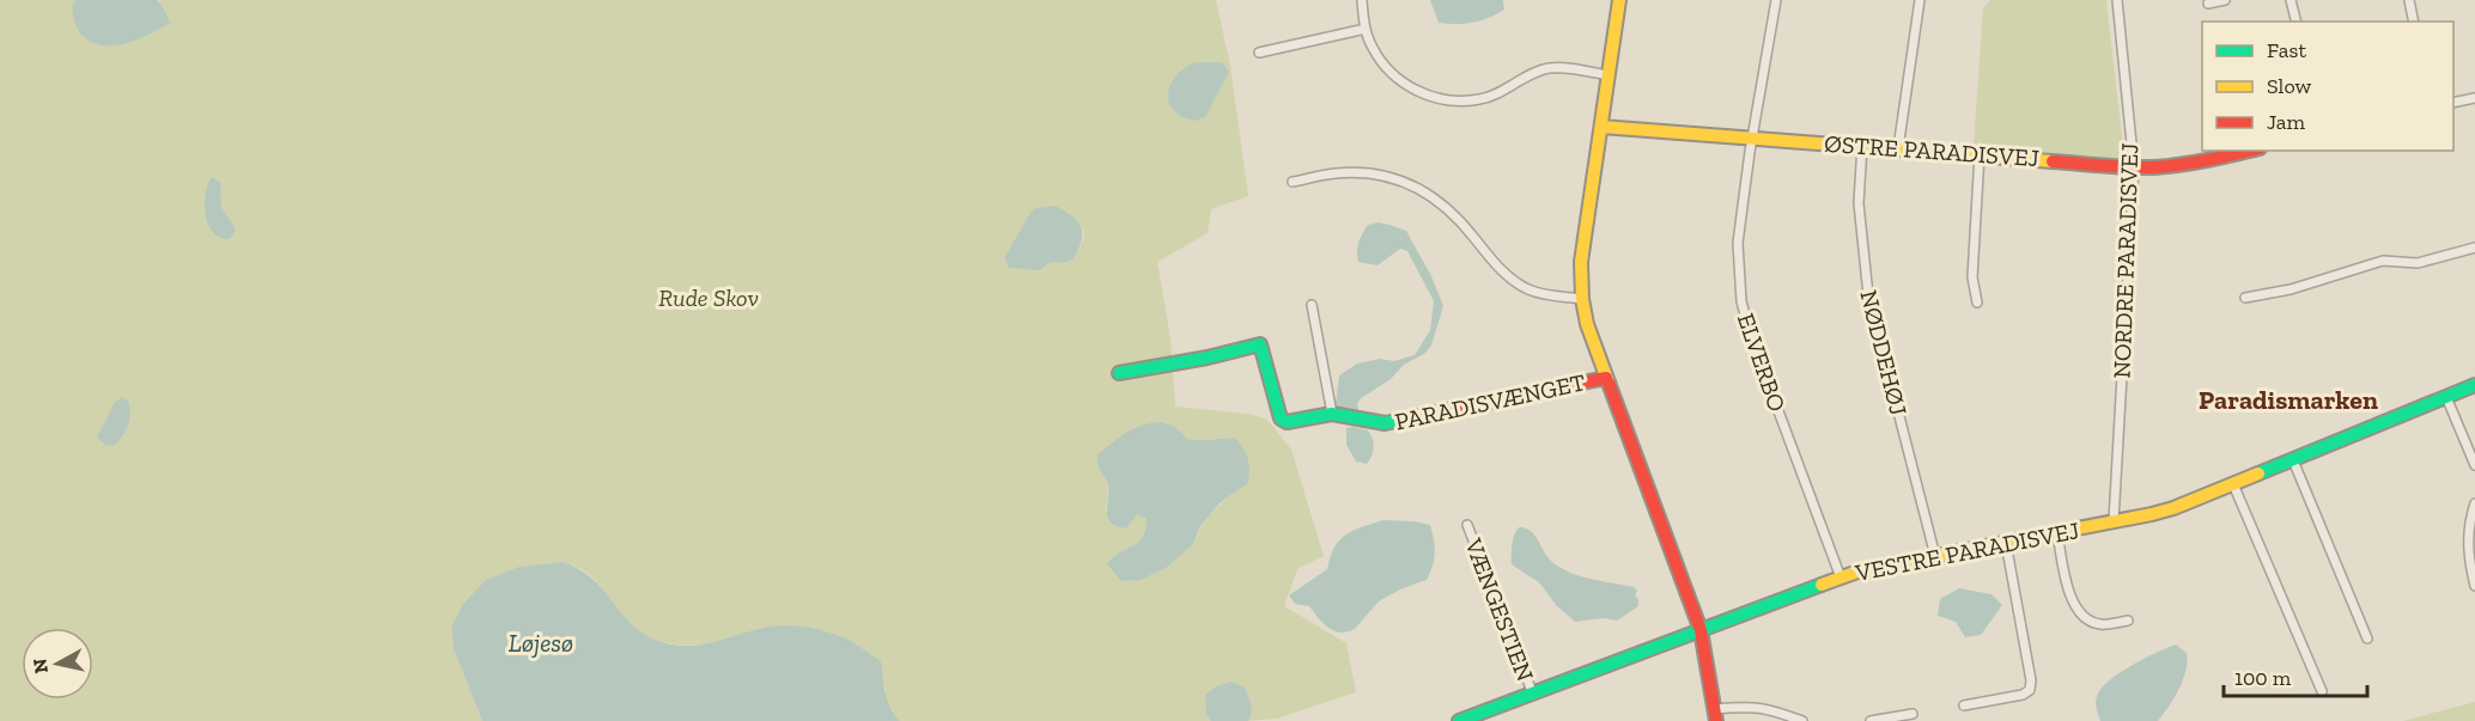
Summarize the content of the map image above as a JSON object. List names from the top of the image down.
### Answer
{
  "streets": {
    "street": [
      "ØSTRE PARADISVEJ",
      "NORDRE PARADISVEJ",
      "NØDDEHØJ",
      "ELVERBO",
      "PARADISVÆNGET",
      "VESTRE PARADISVEJ",
      "VÆNGESTIEN"
    ]
  },
  "crossings": [
    ["ØSTRE PARADISVEJ", "NORDRE PARADISVEJ"],
    ["ØSTRE PARADISVEJ", "NØDDEHØJ"],
    ["ØSTRE PARADISVEJ", "ELVERBO"],
    ["NORDRE PARADISVEJ", "VESTRE PARADISVEJ"],
    ["NØDDEHØJ", "VESTRE PARADISVEJ"],
    ["ELVERBO", "VESTRE PARADISVEJ"],
    ["VESTRE PARADISVEJ", "VÆNGESTIEN"]
  ],
  "districts": ["Paradismarken"],
  "water": ["Løjesø"],
  "parks": ["Rude Skov"],
  "legend": ["Fast", "Slow", "Jam"],
  "scale_bar": "100 m",
  "north": "left"
}
